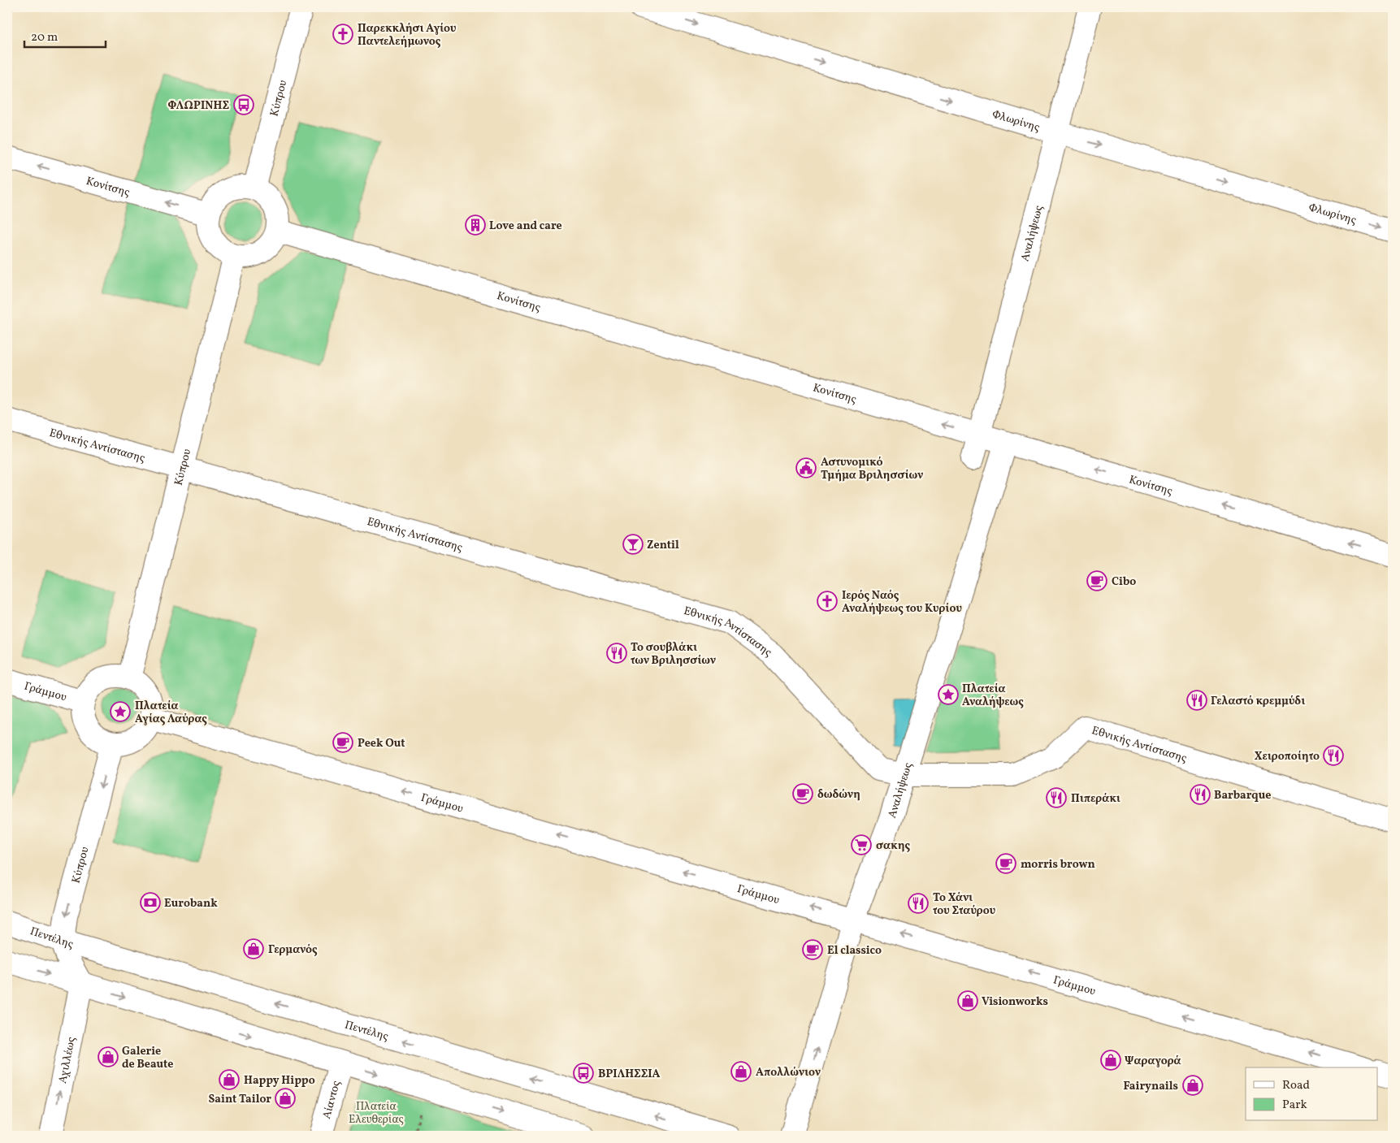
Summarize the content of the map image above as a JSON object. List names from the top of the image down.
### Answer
{
  "streets": {
    "street": [
      "Κύπρου",
      "Φλωρίνης",
      "Κονίτσης",
      "Αναλήψεως",
      "Εθνικής Αντίστασης",
      "Γράμμου",
      "Πεντέλης",
      "Αχιλλέως",
      "Αίαντος"
    ]
  },
  "crossings": [
    ["Κύπρου", "Κονίτσης"],
    ["Κύπρου", "Εθνικής Αντίστασης"],
    ["Κύπρου", "Γράμμου"],
    ["Κύπρου", "Πεντέλης"],
    ["Κύπρου", "Αχιλλέως"],
    ["Φλωρίνης", "Αναλήψεως"],
    ["Κονίτσης", "Αναλήψεως"],
    ["Αναλήψεως", "Εθνικής Αντίστασης"],
    ["Αναλήψεως", "Γράμμου"]
  ],
  "one_way": [
    "Φλωρίνης",
    "Κονίτσης",
    "Γράμμου",
    "Αχιλλέως"
  ],
  "parks": ["Πλατεία Ελευθερίας"],
  "places": {
    "church": ["Παρεκκλήσι Αγίου Παντελεήμωνος", "Ιερός Ναός Αναλήψεως του Κυρίου"],
    "bus stop": ["ΦΛΩΡΙΝΗΣ", "ΒΡΙΛΗΣΣΙΑ"],
    "building": ["Love and care"],
    "public building": ["Αστυνομικό Τμήμα Βριλησσίων"],
    "bar": ["Zentil"],
    "cafe": [
      "Cibo",
      "Peek Out",
      "δωδώνη",
      "morris brown",
      "El classico"
    ],
    "restaurant": [
      "Το σουβλάκι των Βριλησσίων",
      "Γελαστό κρεμμύδι",
      "Χειροποίητο",
      "Barbarque",
      "Πιπεράκι",
      "Το Χάνι του Σταύρου"
    ],
    "place": ["Πλατεία Αναλήψεως", "Πλατεία Αγίας Λαύρας"],
    "supermarket": ["σακης"],
    "bank": ["Eurobank"],
    "shop": [
      "Γερμανός",
      "Visionworks",
      "Galerie de Beaute",
      "Ψαραγορά",
      "Απολλώνιον",
      "Happy Hippo",
      "Fairynails",
      "Saint Tailor"
    ]
  },
  "legend": ["Road", "Park"],
  "scale_bar": "20 m"
}
